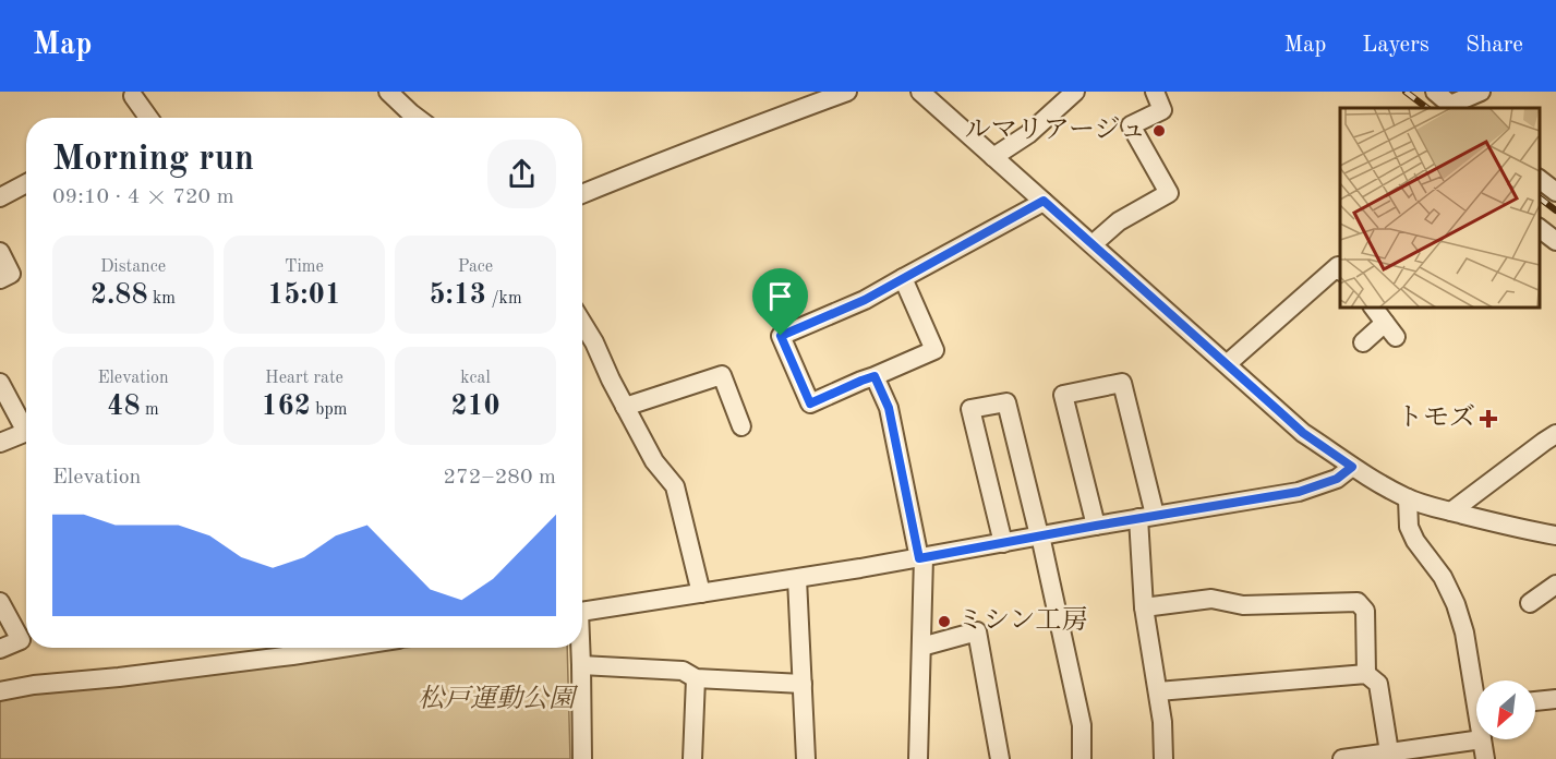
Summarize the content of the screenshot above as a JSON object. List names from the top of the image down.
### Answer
{
  "parks": ["松戸運動公園"],
  "places": {
    "other": ["ルマリアージュ", "ミシン工房"],
    "health": ["トモズ"]
  },
  "north": "bottom left",
  "page": {
    "header": "Map",
    "nav": ["Map", "Layers", "Share"],
    "heading": ["Morning run", "09:10 · 4 × 720 m"],
    "stats": [
      ["Distance", "2.88 km"],
      ["Time", "15:01"],
      ["Pace", "5:13 /km"],
      ["Elevation", "48 m"],
      ["Heart rate", "162 bpm"],
      ["kcal", "210"]
    ],
    "chart": ["Elevation", "272–280 m"]
  }
}
